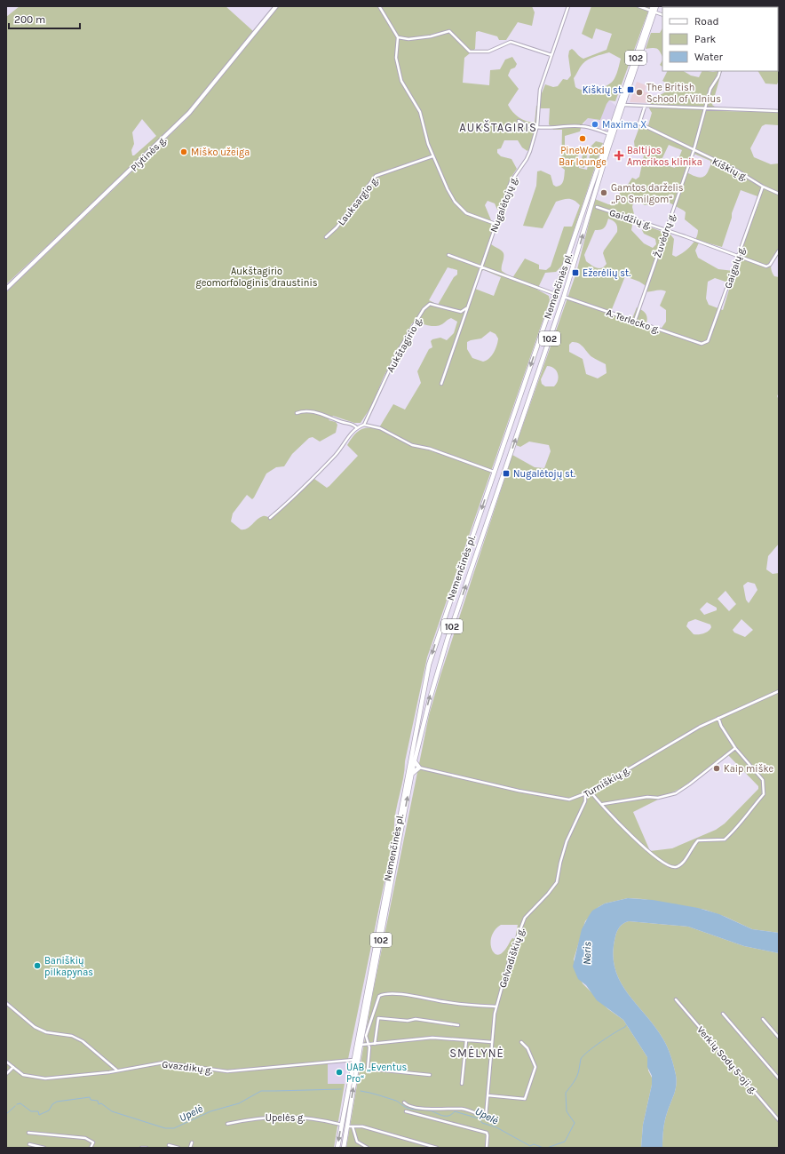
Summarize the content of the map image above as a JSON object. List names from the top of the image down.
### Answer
{
  "streets": {
    "main road": ["102", "Plytinės g.", "Nemenčinės pl."],
    "street": [
      "Kiškių g.",
      "Lauksargio g.",
      "Nugalėtojų g.",
      "Gaidžių g.",
      "Žuvėdrų g.",
      "Gaigalų g.",
      "A. Terlecko g.",
      "Aukštagirio g.",
      "Turniškių g.",
      "Gelvadiškių g.",
      "Verkių Sodų 5-oji g.",
      "Gvazdikų g.",
      "Upelės g."
    ]
  },
  "crossings": [
    ["Kiškių g.", "Žuvėdrų g."],
    ["Kiškių g.", "Gaigalų g."],
    ["Nugalėtojų g.", "Aukštagirio g."],
    ["Gaidžių g.", "Žuvėdrų g."],
    ["Gaidžių g.", "Gaigalų g."],
    ["Žuvėdrų g.", "A. Terlecko g."],
    ["Gaigalų g.", "A. Terlecko g."],
    ["Nemenčinės pl.", "A. Terlecko g."],
    ["Nemenčinės pl.", "Gvazdikų g."],
    ["Nemenčinės pl.", "Upelės g."],
    ["Turniškių g.", "Gelvadiškių g."]
  ],
  "districts": ["AUKŠTAGIRIS", "SMĖLYNĖ"],
  "water": ["Neris", "Upelė"],
  "parks": ["Aukštagirio geomorfologinis draustinis"],
  "places": {
    "transit": ["Kiškių st.", "Ežerėlių st.", "Nugalėtojų st."],
    "other": [
      "The British School of Vilnius",
      "Maxima X",
      "PineWood Bar lounge",
      "Miško užeiga",
      "Gamtos darželis „Po Smilgom“",
      "Kaip miške",
      "Baniškių pilkapynas",
      "UAB „Eventus Pro“"
    ],
    "health": ["Baltijos Amerikos klinika"]
  },
  "legend": ["Road", "Park", "Water"],
  "scale_bar": "200 m"
}
